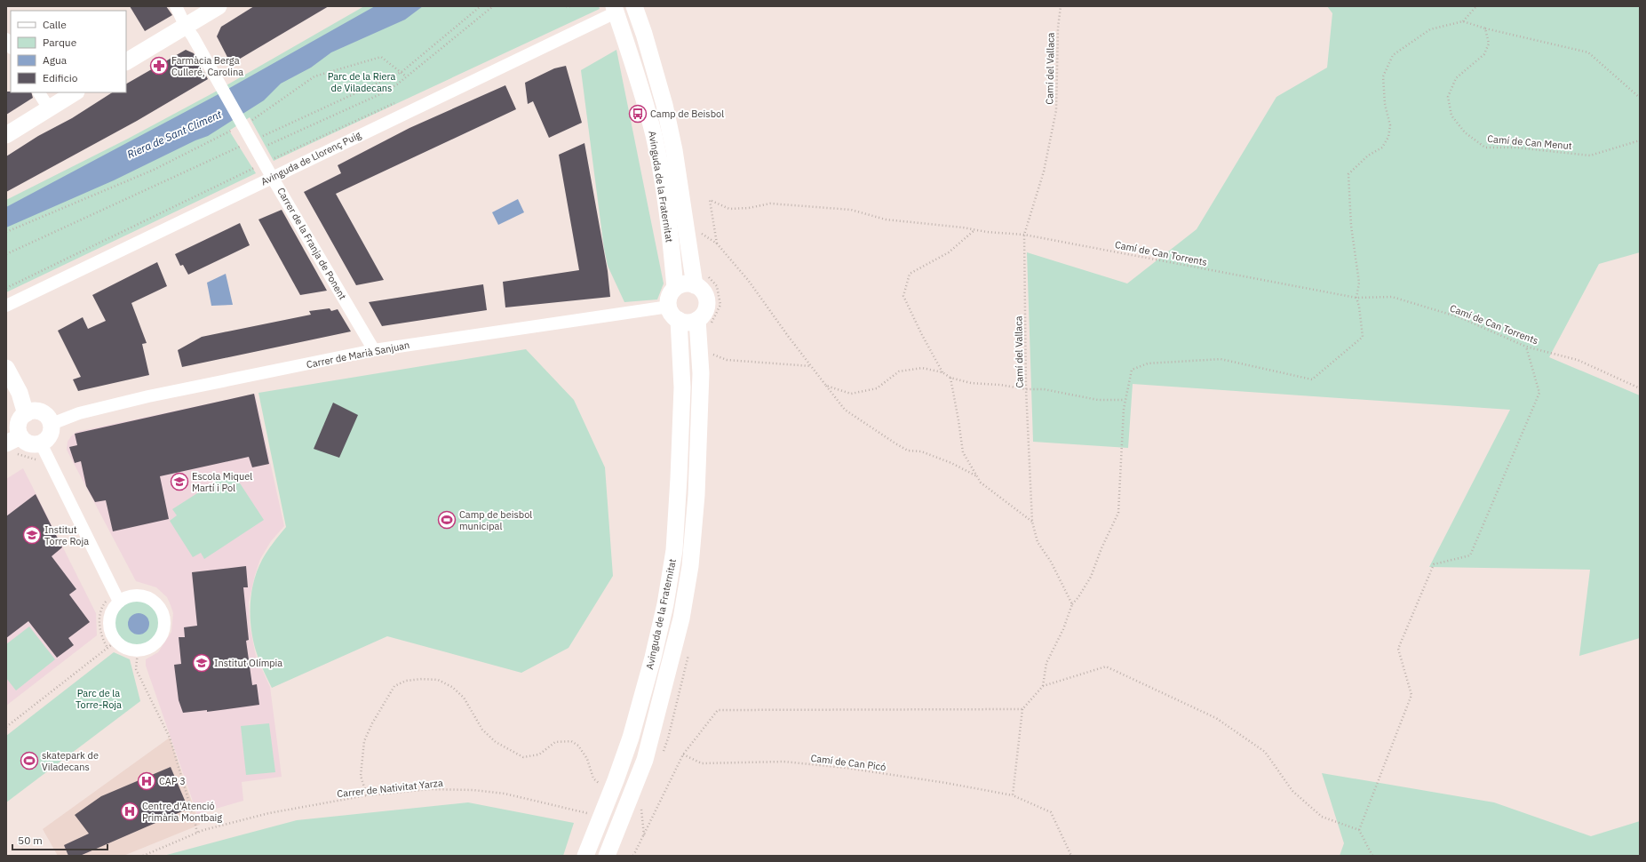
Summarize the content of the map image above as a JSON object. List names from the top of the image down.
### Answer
{
  "streets": {
    "street": [
      "Avinguda de Llorenç Puig",
      "Avinguda de la Fraternitat",
      "Carrer de la Franja de Ponent",
      "Carrer de Marià Sanjuan"
    ],
    "path": [
      "Camí del Vallaca",
      "Camí de Can Menut",
      "Camí de Can Torrents",
      "Camí de Can Picó",
      "Carrer de Nativitat Yarza"
    ]
  },
  "crossings": [
    ["Camí del Vallaca", "Camí de Can Torrents"],
    ["Avinguda de Llorenç Puig", "Avinguda de la Fraternitat"],
    ["Avinguda de Llorenç Puig", "Carrer de la Franja de Ponent"],
    ["Avinguda de la Fraternitat", "Carrer de Marià Sanjuan"],
    ["Avinguda de la Fraternitat", "Carrer de Nativitat Yarza"],
    ["Carrer de la Franja de Ponent", "Carrer de Marià Sanjuan"]
  ],
  "water": ["Riera de Sant Climent"],
  "parks": ["Parc de la Riera de Viladecans", "Parc de la Torre-Roja"],
  "places": {
    "pharmacy": ["Farmàcia Berga Culleré, Carolina"],
    "bus stop": ["Camp de Beisbol"],
    "school or university": ["Escola Miquel Martí i Pol", "Institut Torre Roja", "Institut Olímpia"],
    "sports": ["Camp de beisbol municipal", "skatepark de Viladecans"],
    "hospital": ["CAP 3", "Centre d'Atenció Primària Montbaig"]
  },
  "legend": [
    "Calle",
    "Parque",
    "Agua",
    "Edificio"
  ],
  "scale_bar": "50 m"
}
